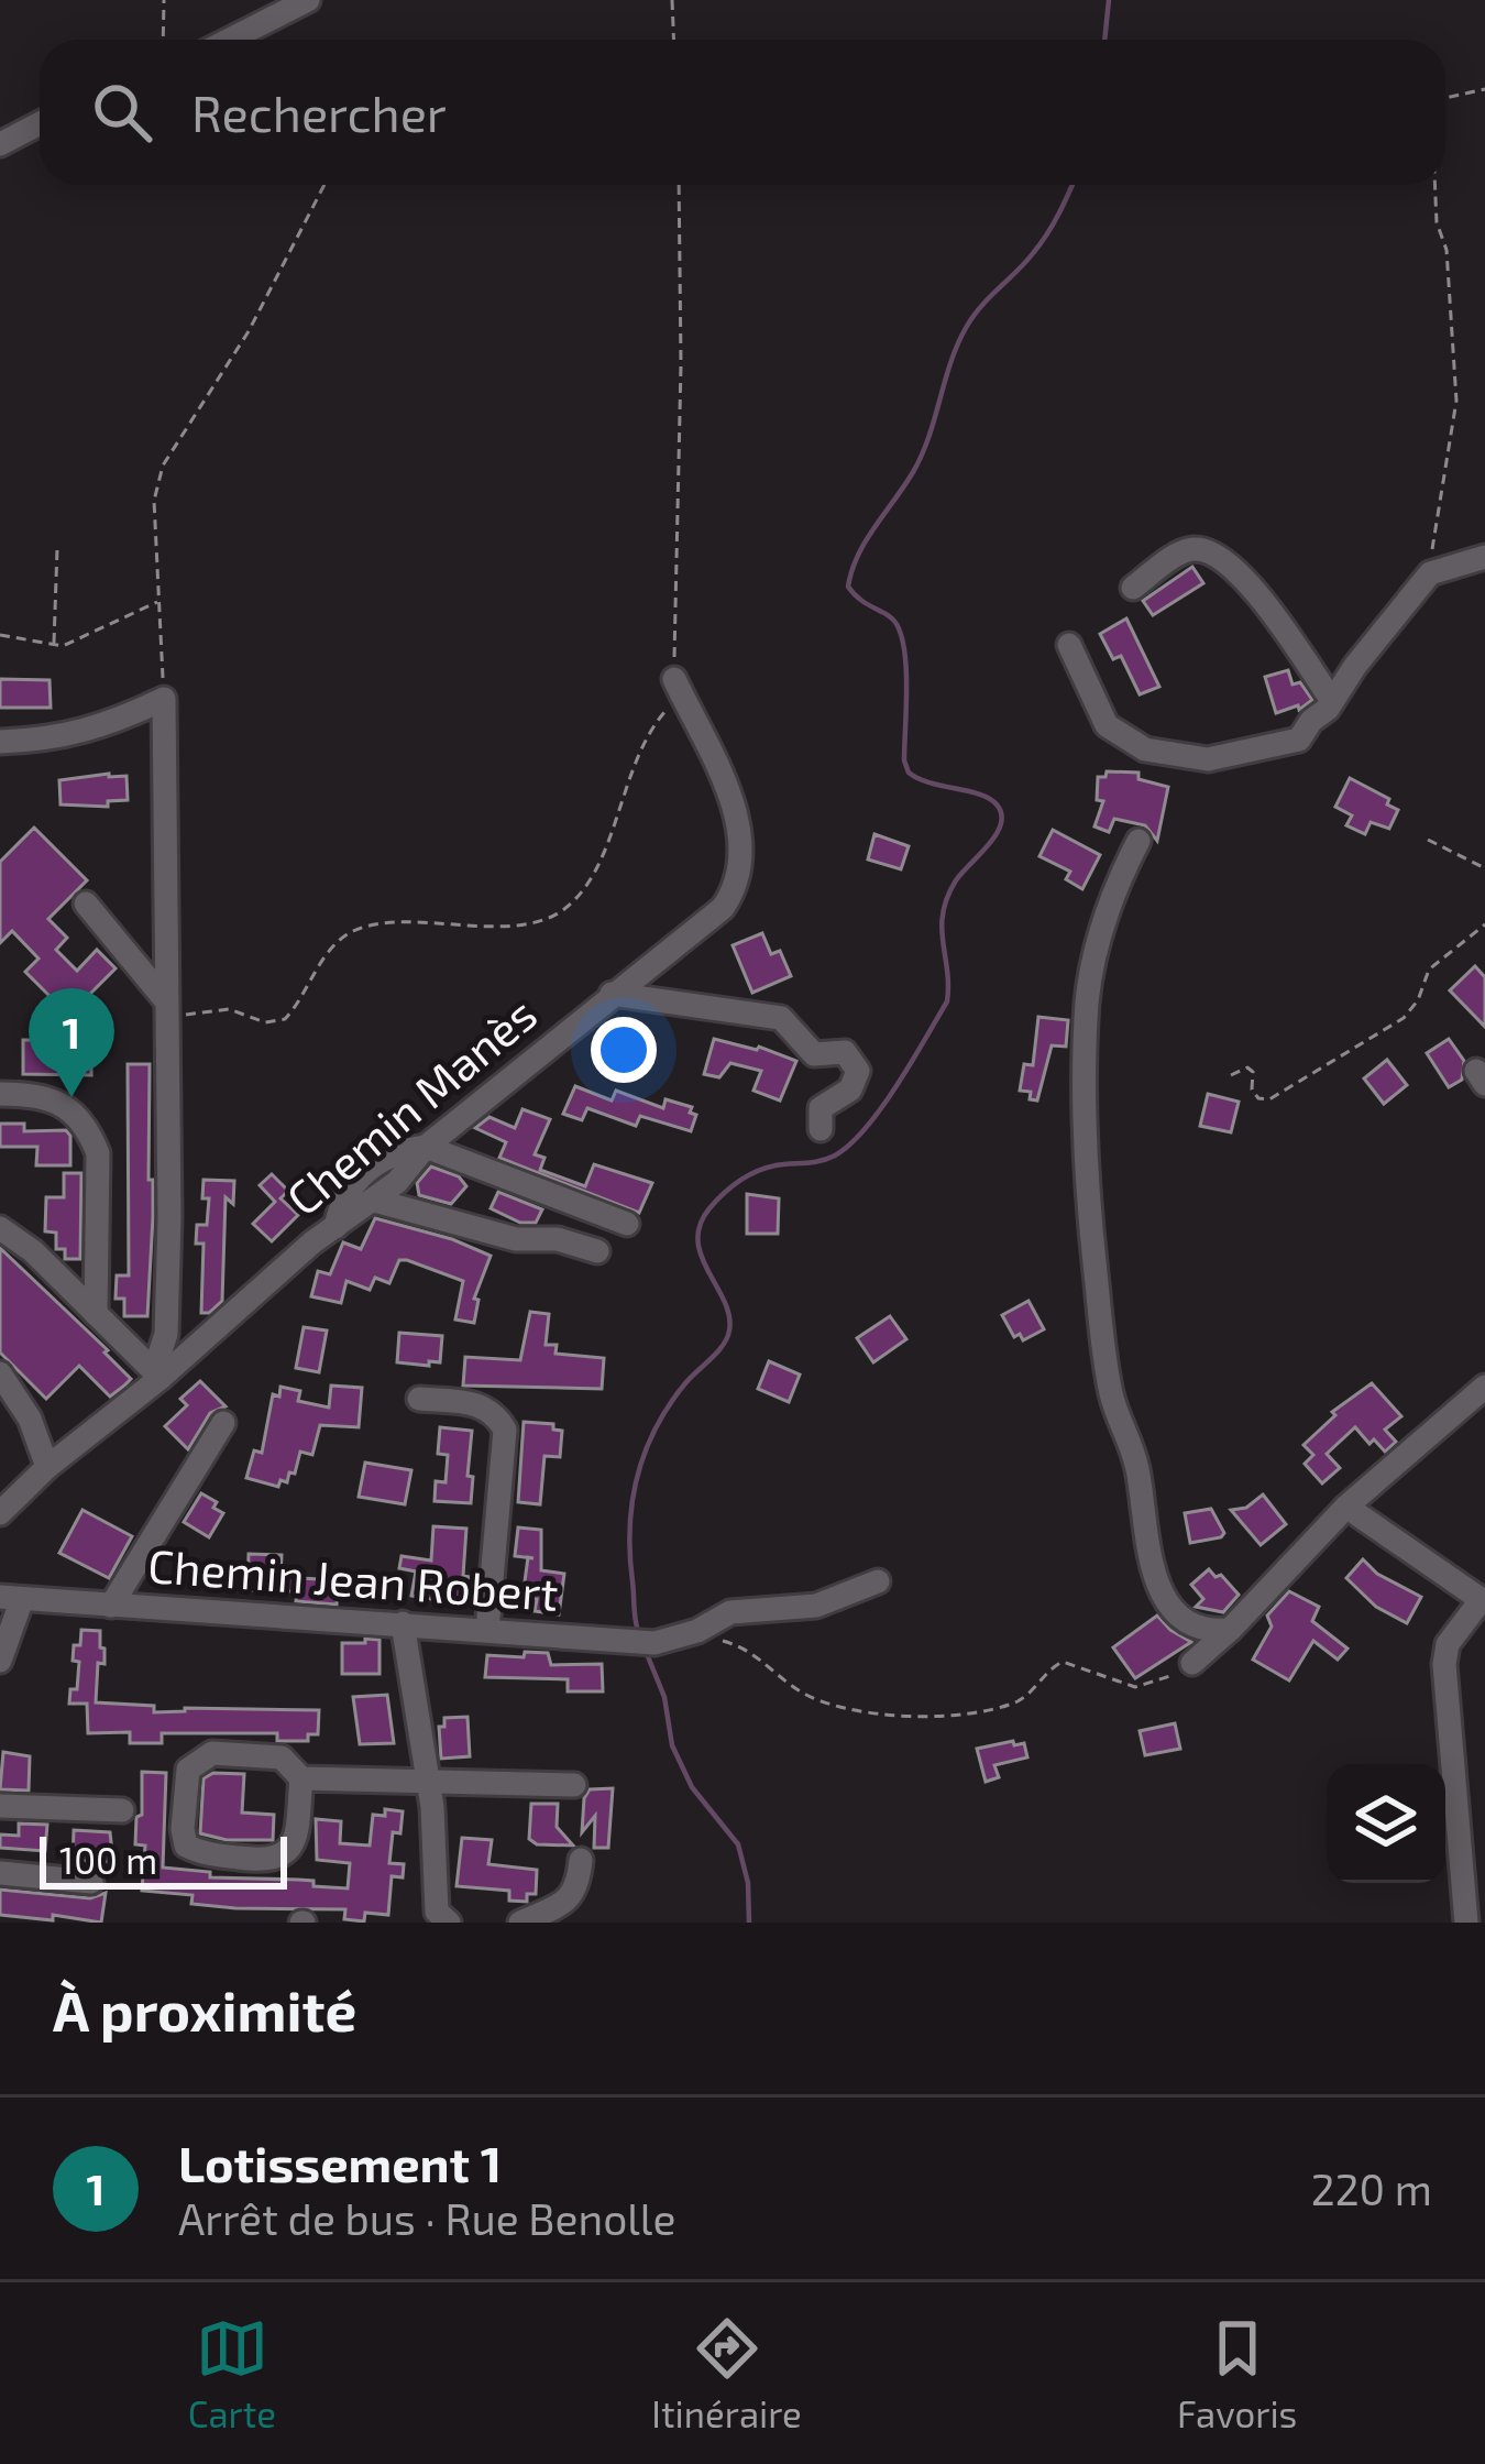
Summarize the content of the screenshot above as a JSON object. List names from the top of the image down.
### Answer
{
  "streets": {
    "street": ["Chemin Manès", "Chemin Jean Robert"]
  },
  "scale_bar": "100 m",
  "page": {
    "search": "Rechercher",
    "pins": "1",
    "scale": "100 m",
    "heading": "À proximité",
    "list": [
      {
        "mark": "1",
        "name": "Lotissement 1",
        "note": "Arrêt de bus · Rue Benolle",
        "value": "220 m"
      }
    ],
    "nav": ["Carte", "Itinéraire", "Favoris"]
  }
}
